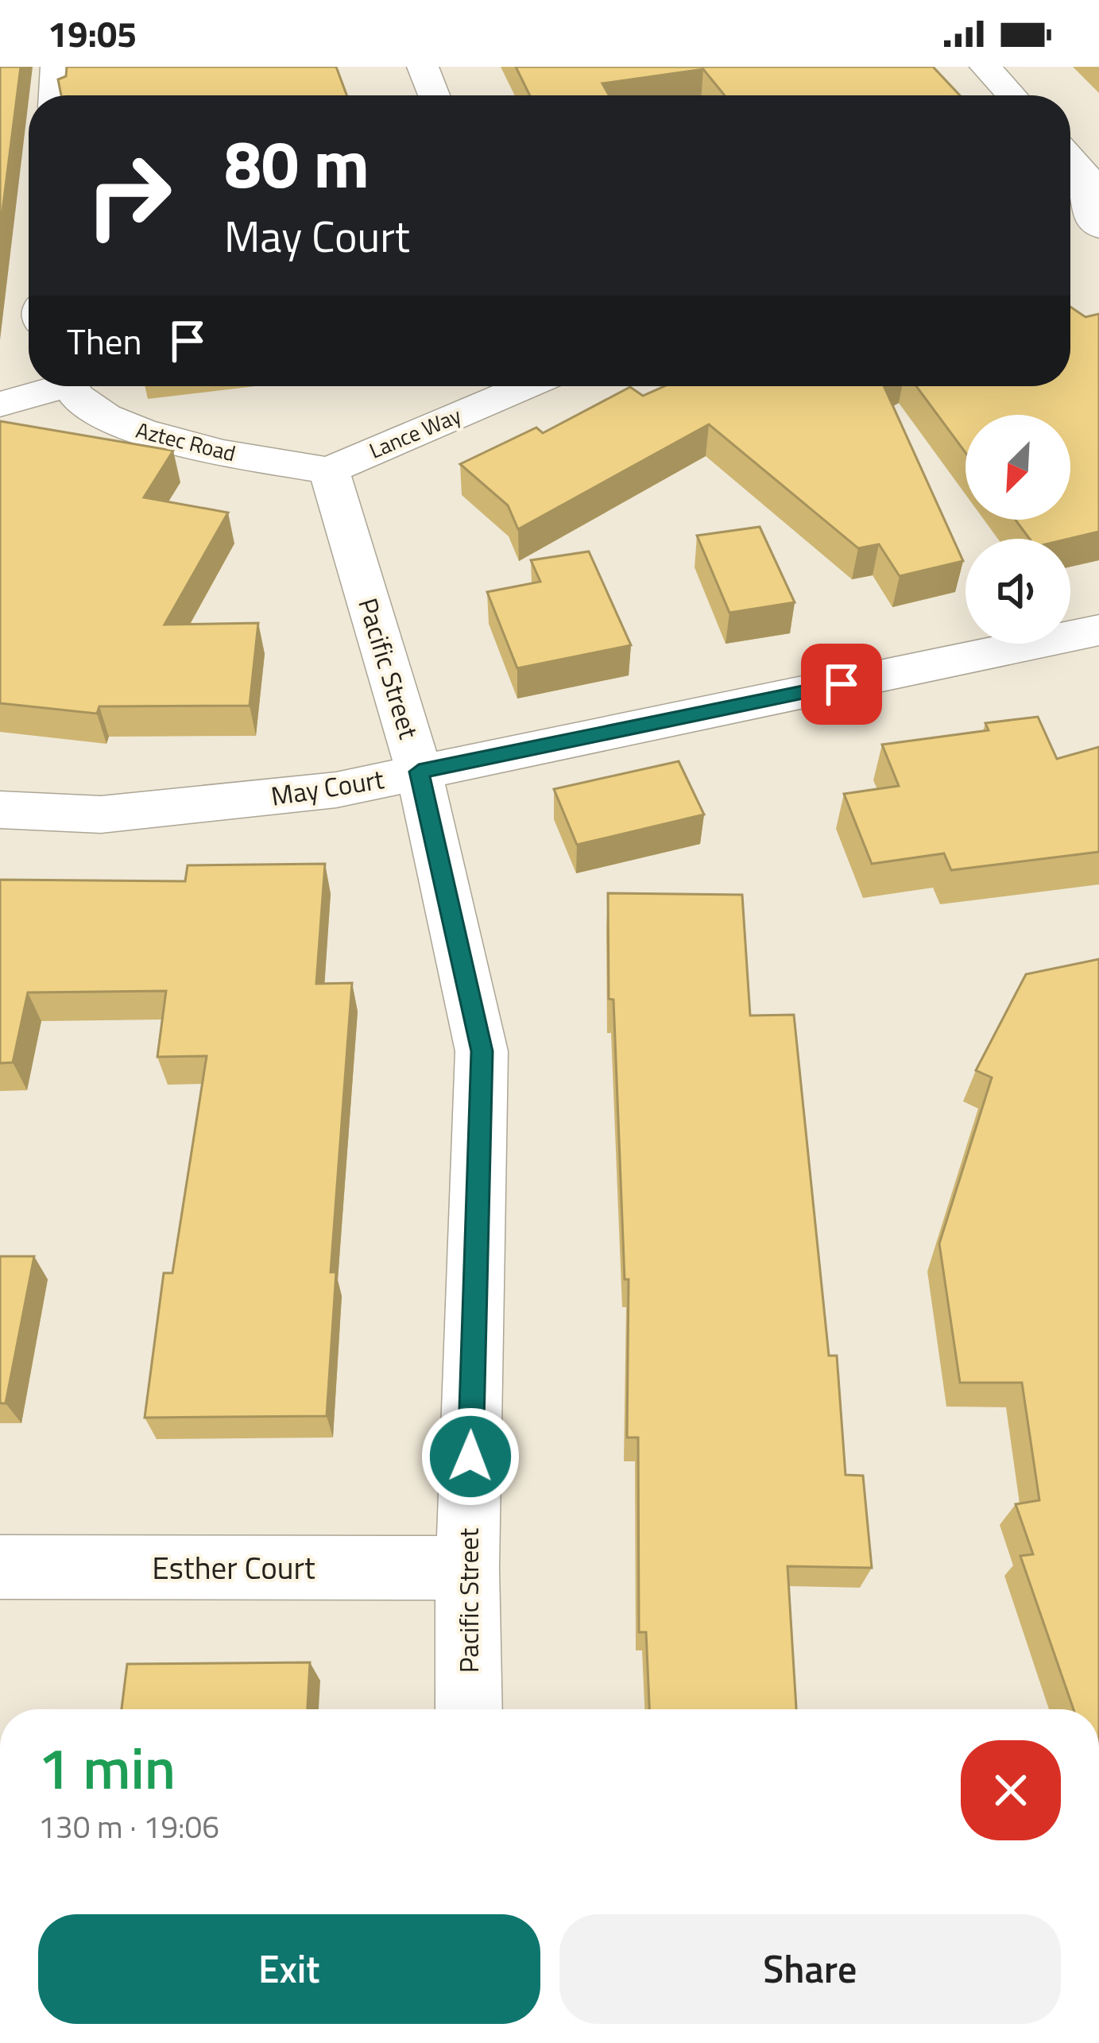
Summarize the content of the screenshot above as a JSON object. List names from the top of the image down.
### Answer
{
  "streets": {
    "street": [
      "Lance Way",
      "Aztec Road",
      "Pacific Street",
      "May Court",
      "Esther Court"
    ]
  },
  "crossings": [
    ["Lance Way", "Aztec Road"],
    ["Lance Way", "Pacific Street"],
    ["Aztec Road", "Pacific Street"],
    ["Pacific Street", "May Court"],
    ["Pacific Street", "Esther Court"]
  ],
  "north": "bottom left",
  "page": {
    "status": "19:05",
    "turn": ["80 m", "May Court"],
    "then": "Then",
    "heading": ["1 min", "130 m · 19:06"],
    "buttons": ["Exit", "Share"]
  }
}
